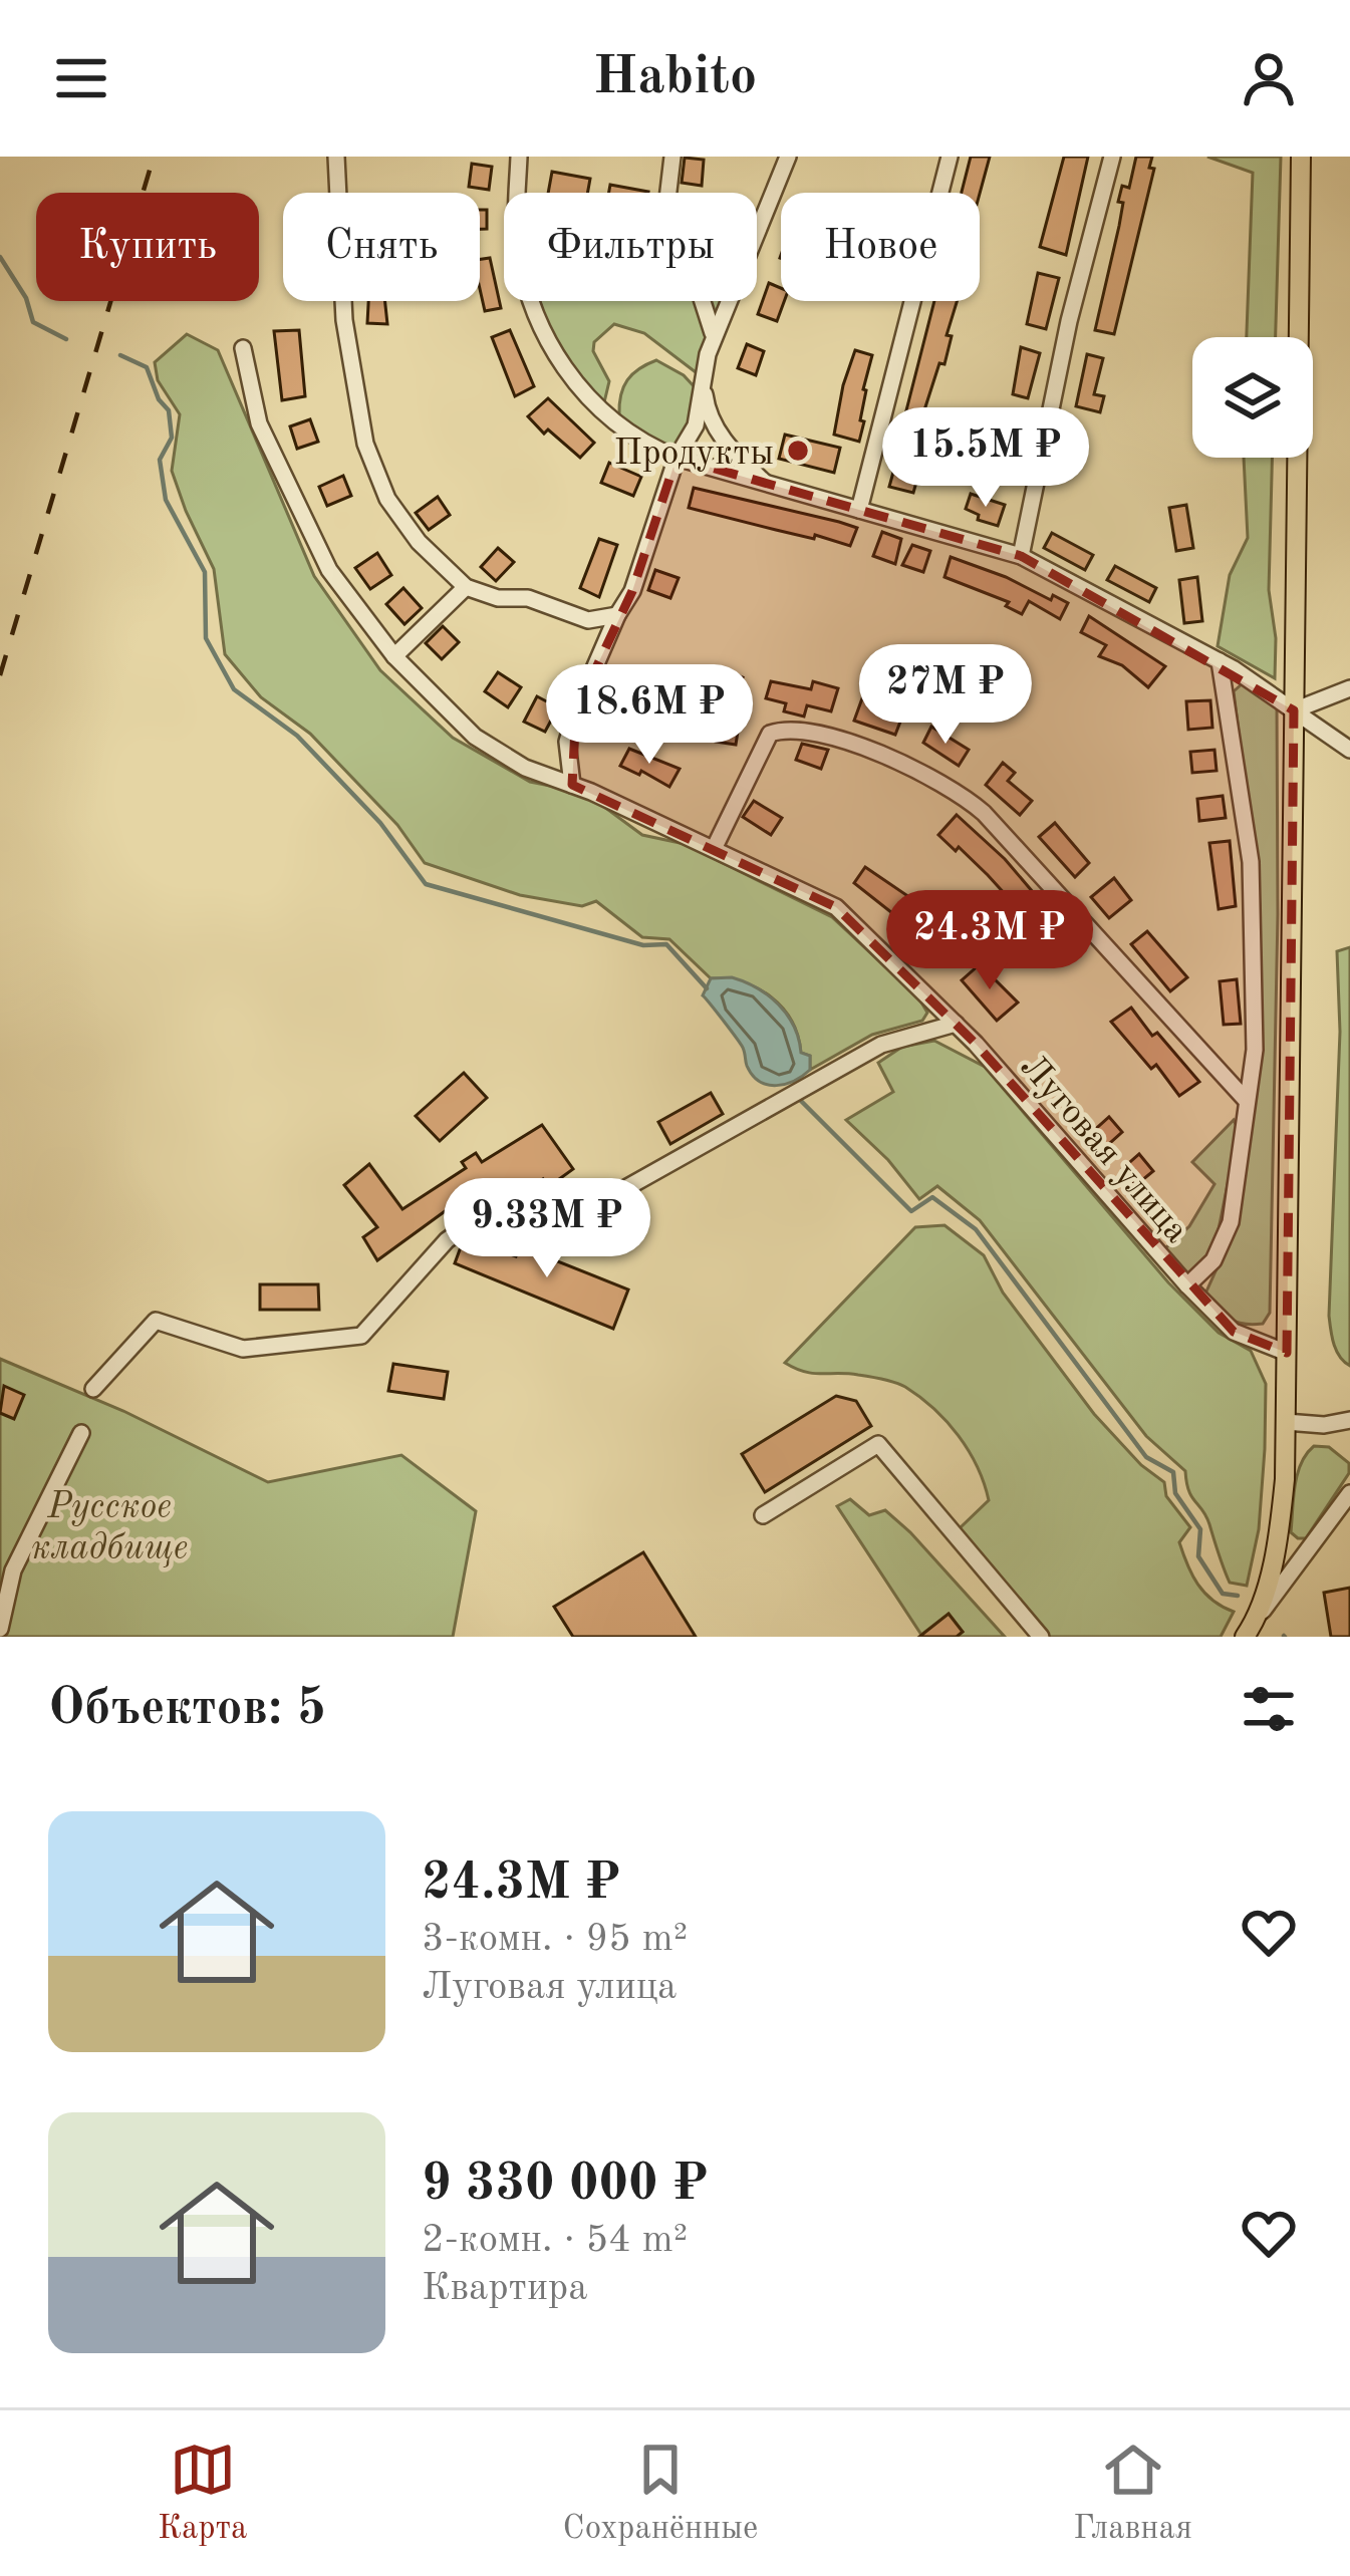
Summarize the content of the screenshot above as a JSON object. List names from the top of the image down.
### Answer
{
  "streets": {
    "street": ["Луговая улица"]
  },
  "parks": ["Русское кладбище"],
  "places": ["Продукты"],
  "page": {
    "header": "Habito",
    "chip": [
      "Купить",
      "Снять",
      "Фильтры",
      "Новое"
    ],
    "price": [
      "15.5M ₽",
      "27M ₽",
      "18.6M ₽",
      "24.3M ₽",
      "9.33M ₽"
    ],
    "heading": "Объектов: 5",
    "list": [
      {
        "name": "24.3M ₽",
        "note": "3-комн. · 95 m² · Луговая улица"
      },
      {
        "name": "9 330 000 ₽",
        "note": "2-комн. · 54 m² · Квартира"
      }
    ],
    "tabs": ["Карта", "Сохранённые", "Главная"]
  }
}
